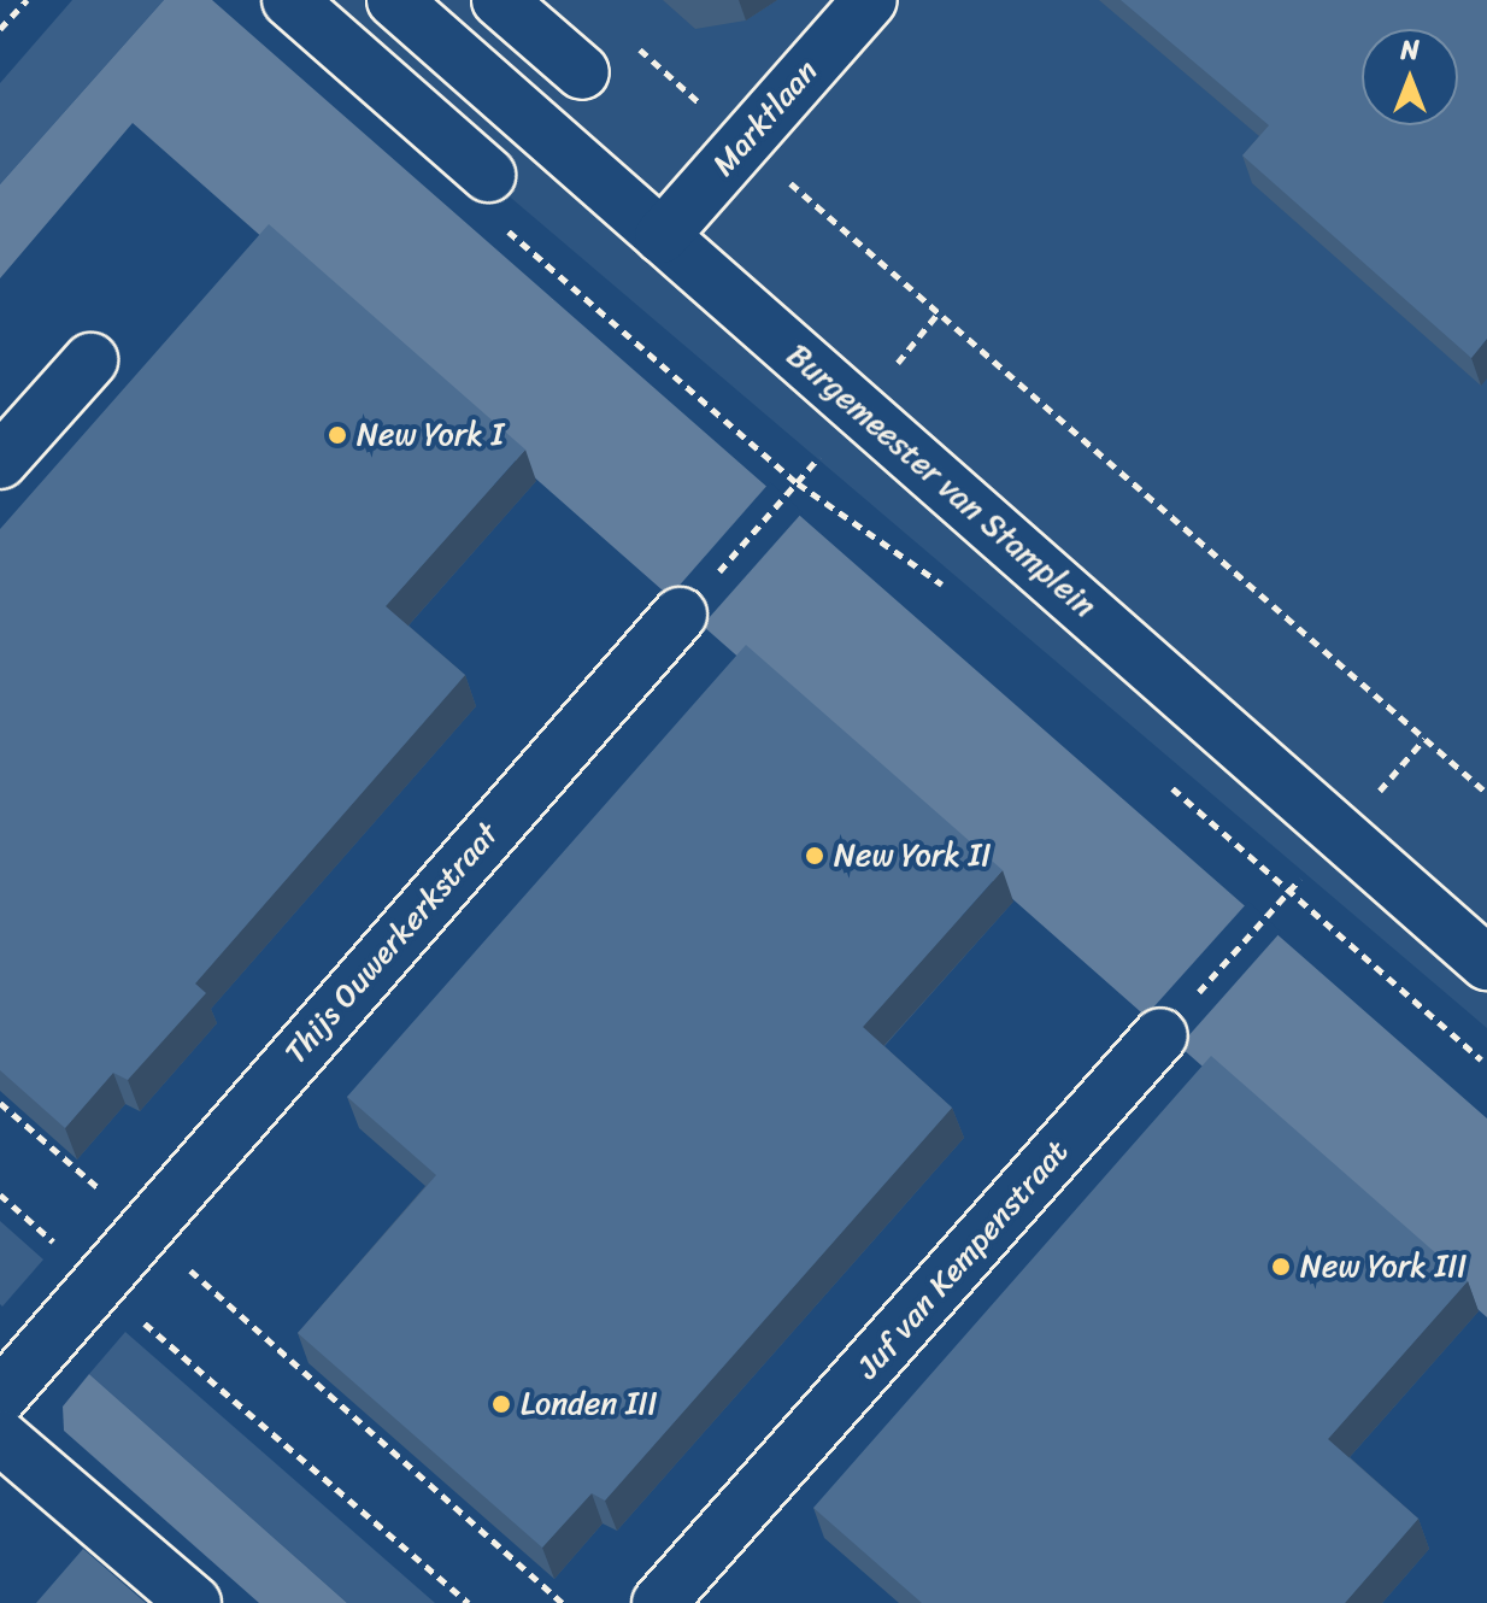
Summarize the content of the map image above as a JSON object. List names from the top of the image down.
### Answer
{
  "streets": {
    "street": [
      "Marktlaan",
      "Burgemeester van Stamplein",
      "Thijs Ouwerkerkstraat",
      "Juf van Kempenstraat"
    ]
  },
  "crossings": [
    ["Marktlaan", "Burgemeester van Stamplein"]
  ],
  "places": [
    "New York I",
    "New York II",
    "New York III",
    "Londen III"
  ],
  "north": "top"
}
